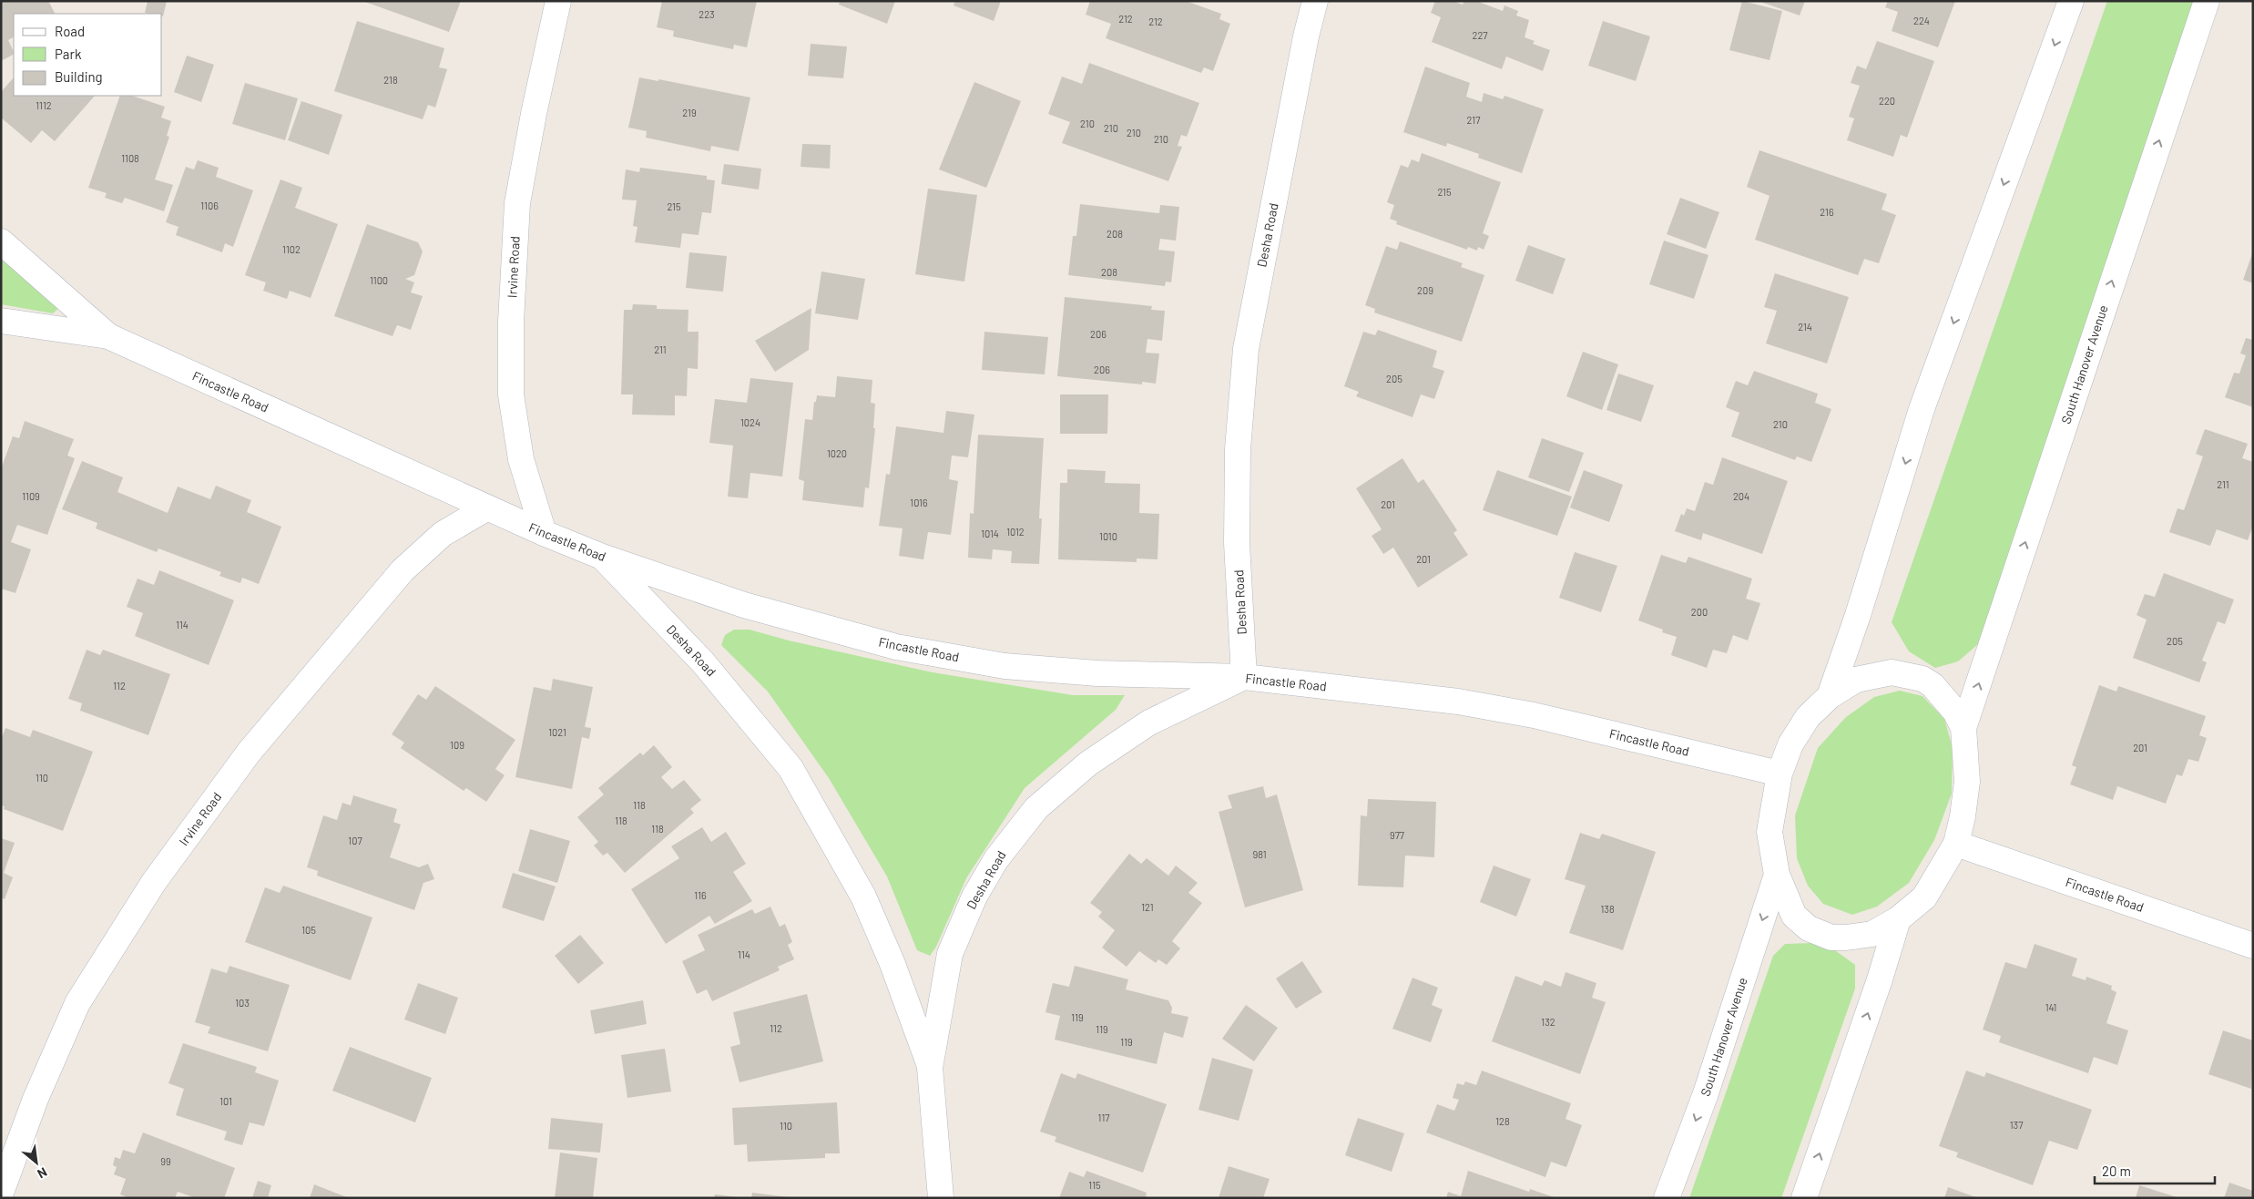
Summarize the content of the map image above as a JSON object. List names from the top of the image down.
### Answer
{
  "streets": {
    "street": [
      "Desha Road",
      "Irvine Road",
      "South Hanover Avenue",
      "Fincastle Road"
    ]
  },
  "crossings": [
    ["Desha Road", "Fincastle Road"],
    ["Irvine Road", "Fincastle Road"],
    ["South Hanover Avenue", "Fincastle Road"]
  ],
  "house_numbers": [
    "223",
    "212",
    "224",
    "212",
    "227",
    "218",
    "220",
    "1112",
    "219",
    "217",
    "210",
    "210",
    "210",
    "210",
    "1108",
    "215",
    "1106",
    "215",
    "216",
    "208",
    "1102",
    "208",
    "1100",
    "209",
    "214",
    "206",
    "211",
    "206",
    "205",
    "1024",
    "210",
    "1020",
    "211",
    "1109",
    "204",
    "1016",
    "201",
    "1012",
    "1014",
    "1010",
    "201",
    "200",
    "114",
    "205",
    "112",
    "1021",
    "109",
    "201",
    "110",
    "118",
    "118",
    "118",
    "977",
    "107",
    "981",
    "116",
    "121",
    "138",
    "105",
    "114",
    "103",
    "141",
    "119",
    "132",
    "112",
    "119",
    "119",
    "101",
    "117",
    "128",
    "137",
    "110",
    "99",
    "115"
  ],
  "legend": ["Road", "Park", "Building"],
  "scale_bar": "20 m",
  "north": "bottom right"
}
